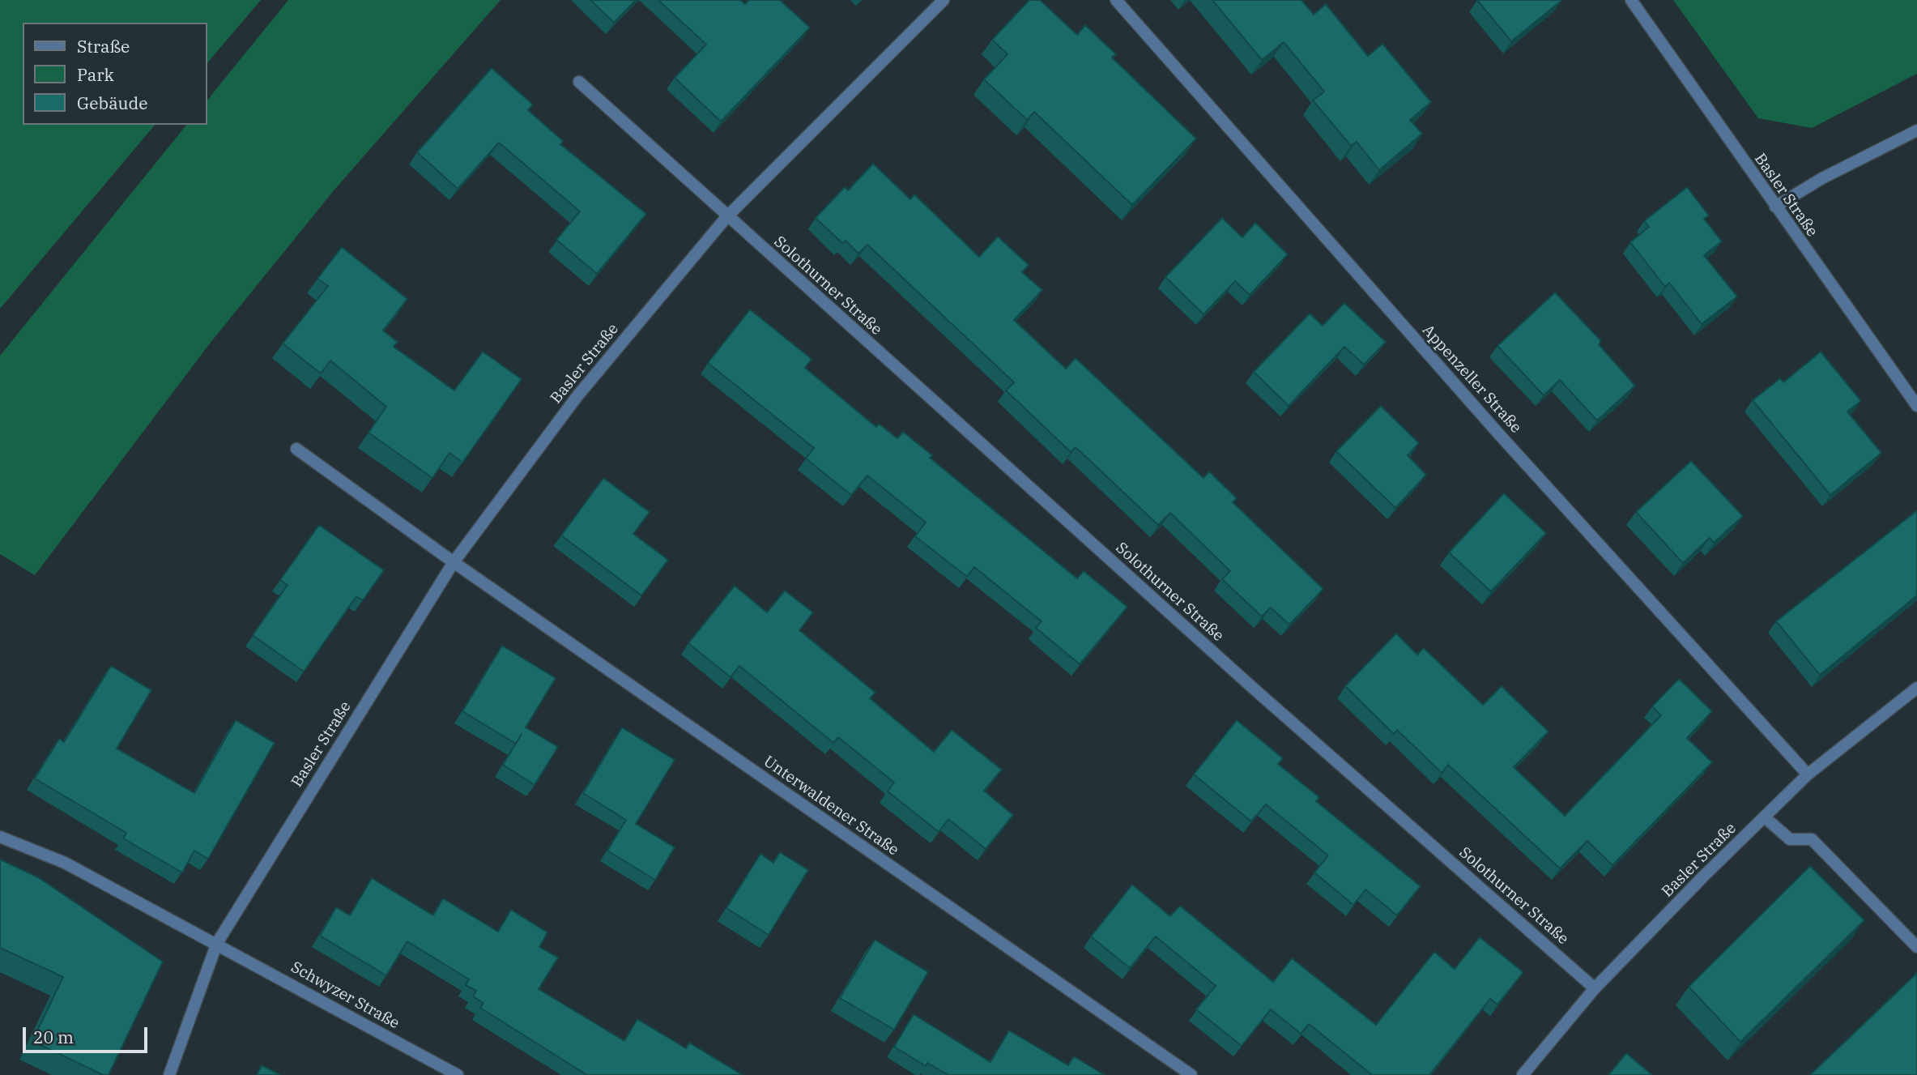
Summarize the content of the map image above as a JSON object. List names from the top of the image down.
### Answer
{
  "streets": {
    "street": [
      "Basler Straße",
      "Solothurner Straße",
      "Appenzeller Straße",
      "Unterwaldener Straße",
      "Schwyzer Straße"
    ]
  },
  "crossings": [
    ["Basler Straße", "Solothurner Straße"],
    ["Basler Straße", "Appenzeller Straße"],
    ["Basler Straße", "Unterwaldener Straße"],
    ["Basler Straße", "Schwyzer Straße"]
  ],
  "legend": ["Straße", "Park", "Gebäude"],
  "scale_bar": "20 m"
}
